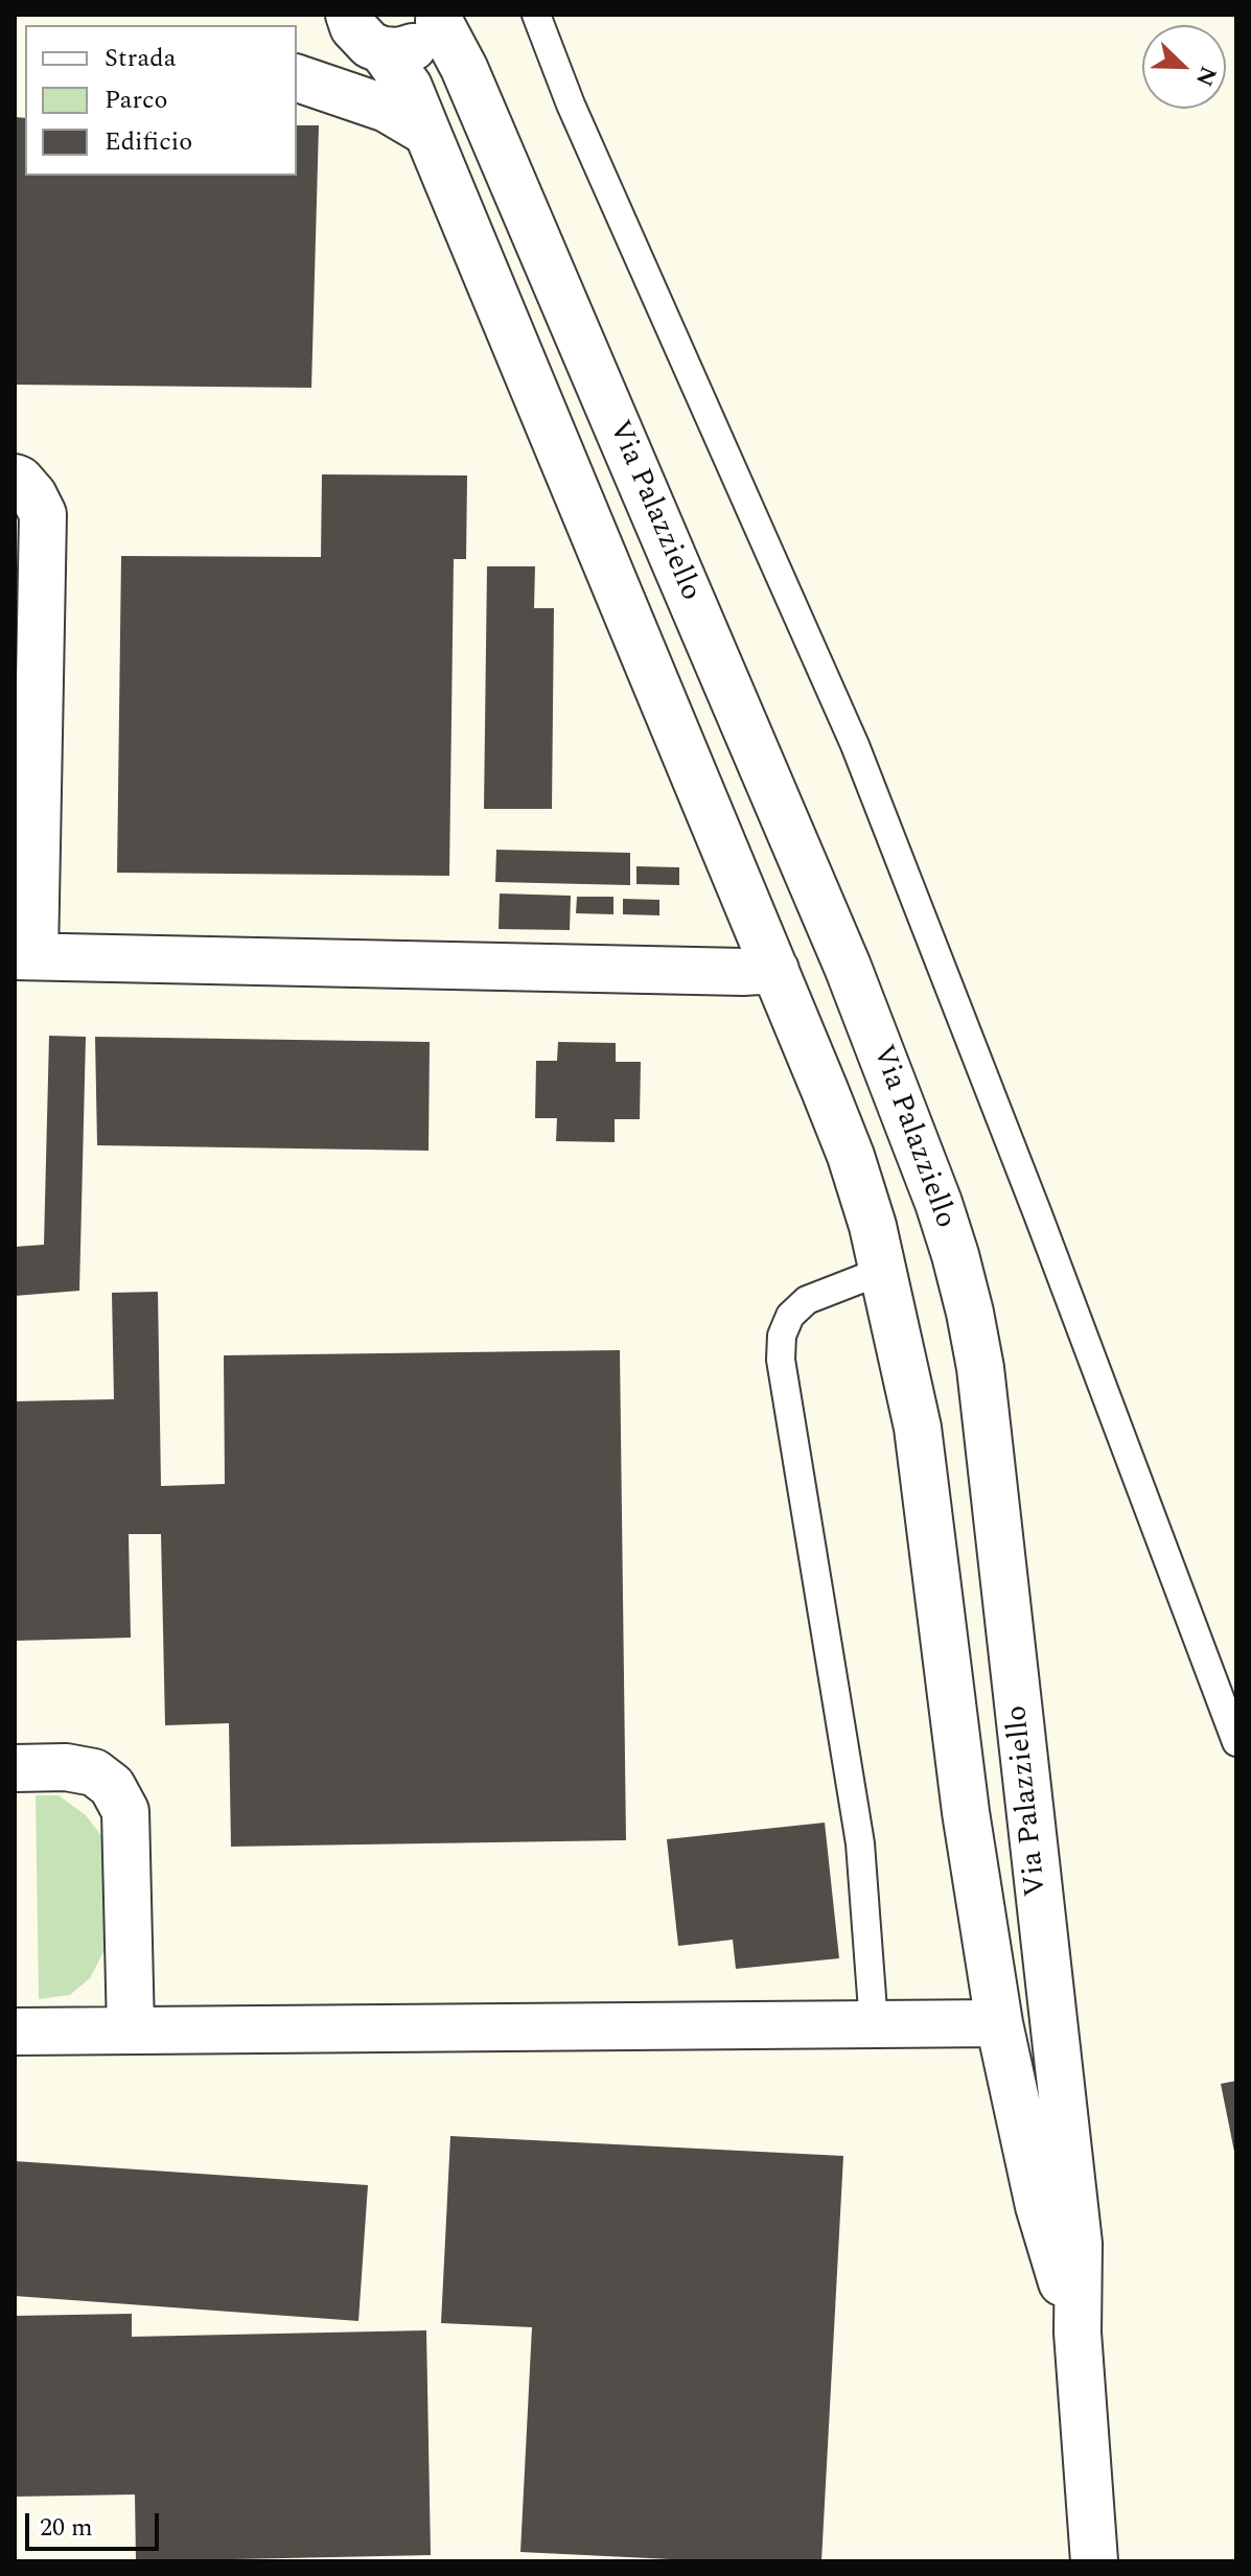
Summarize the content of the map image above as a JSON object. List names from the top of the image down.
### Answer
{
  "streets": {
    "street": ["Via Palazziello"]
  },
  "legend": ["Strada", "Parco", "Edificio"],
  "scale_bar": "20 m",
  "north": "bottom right"
}
